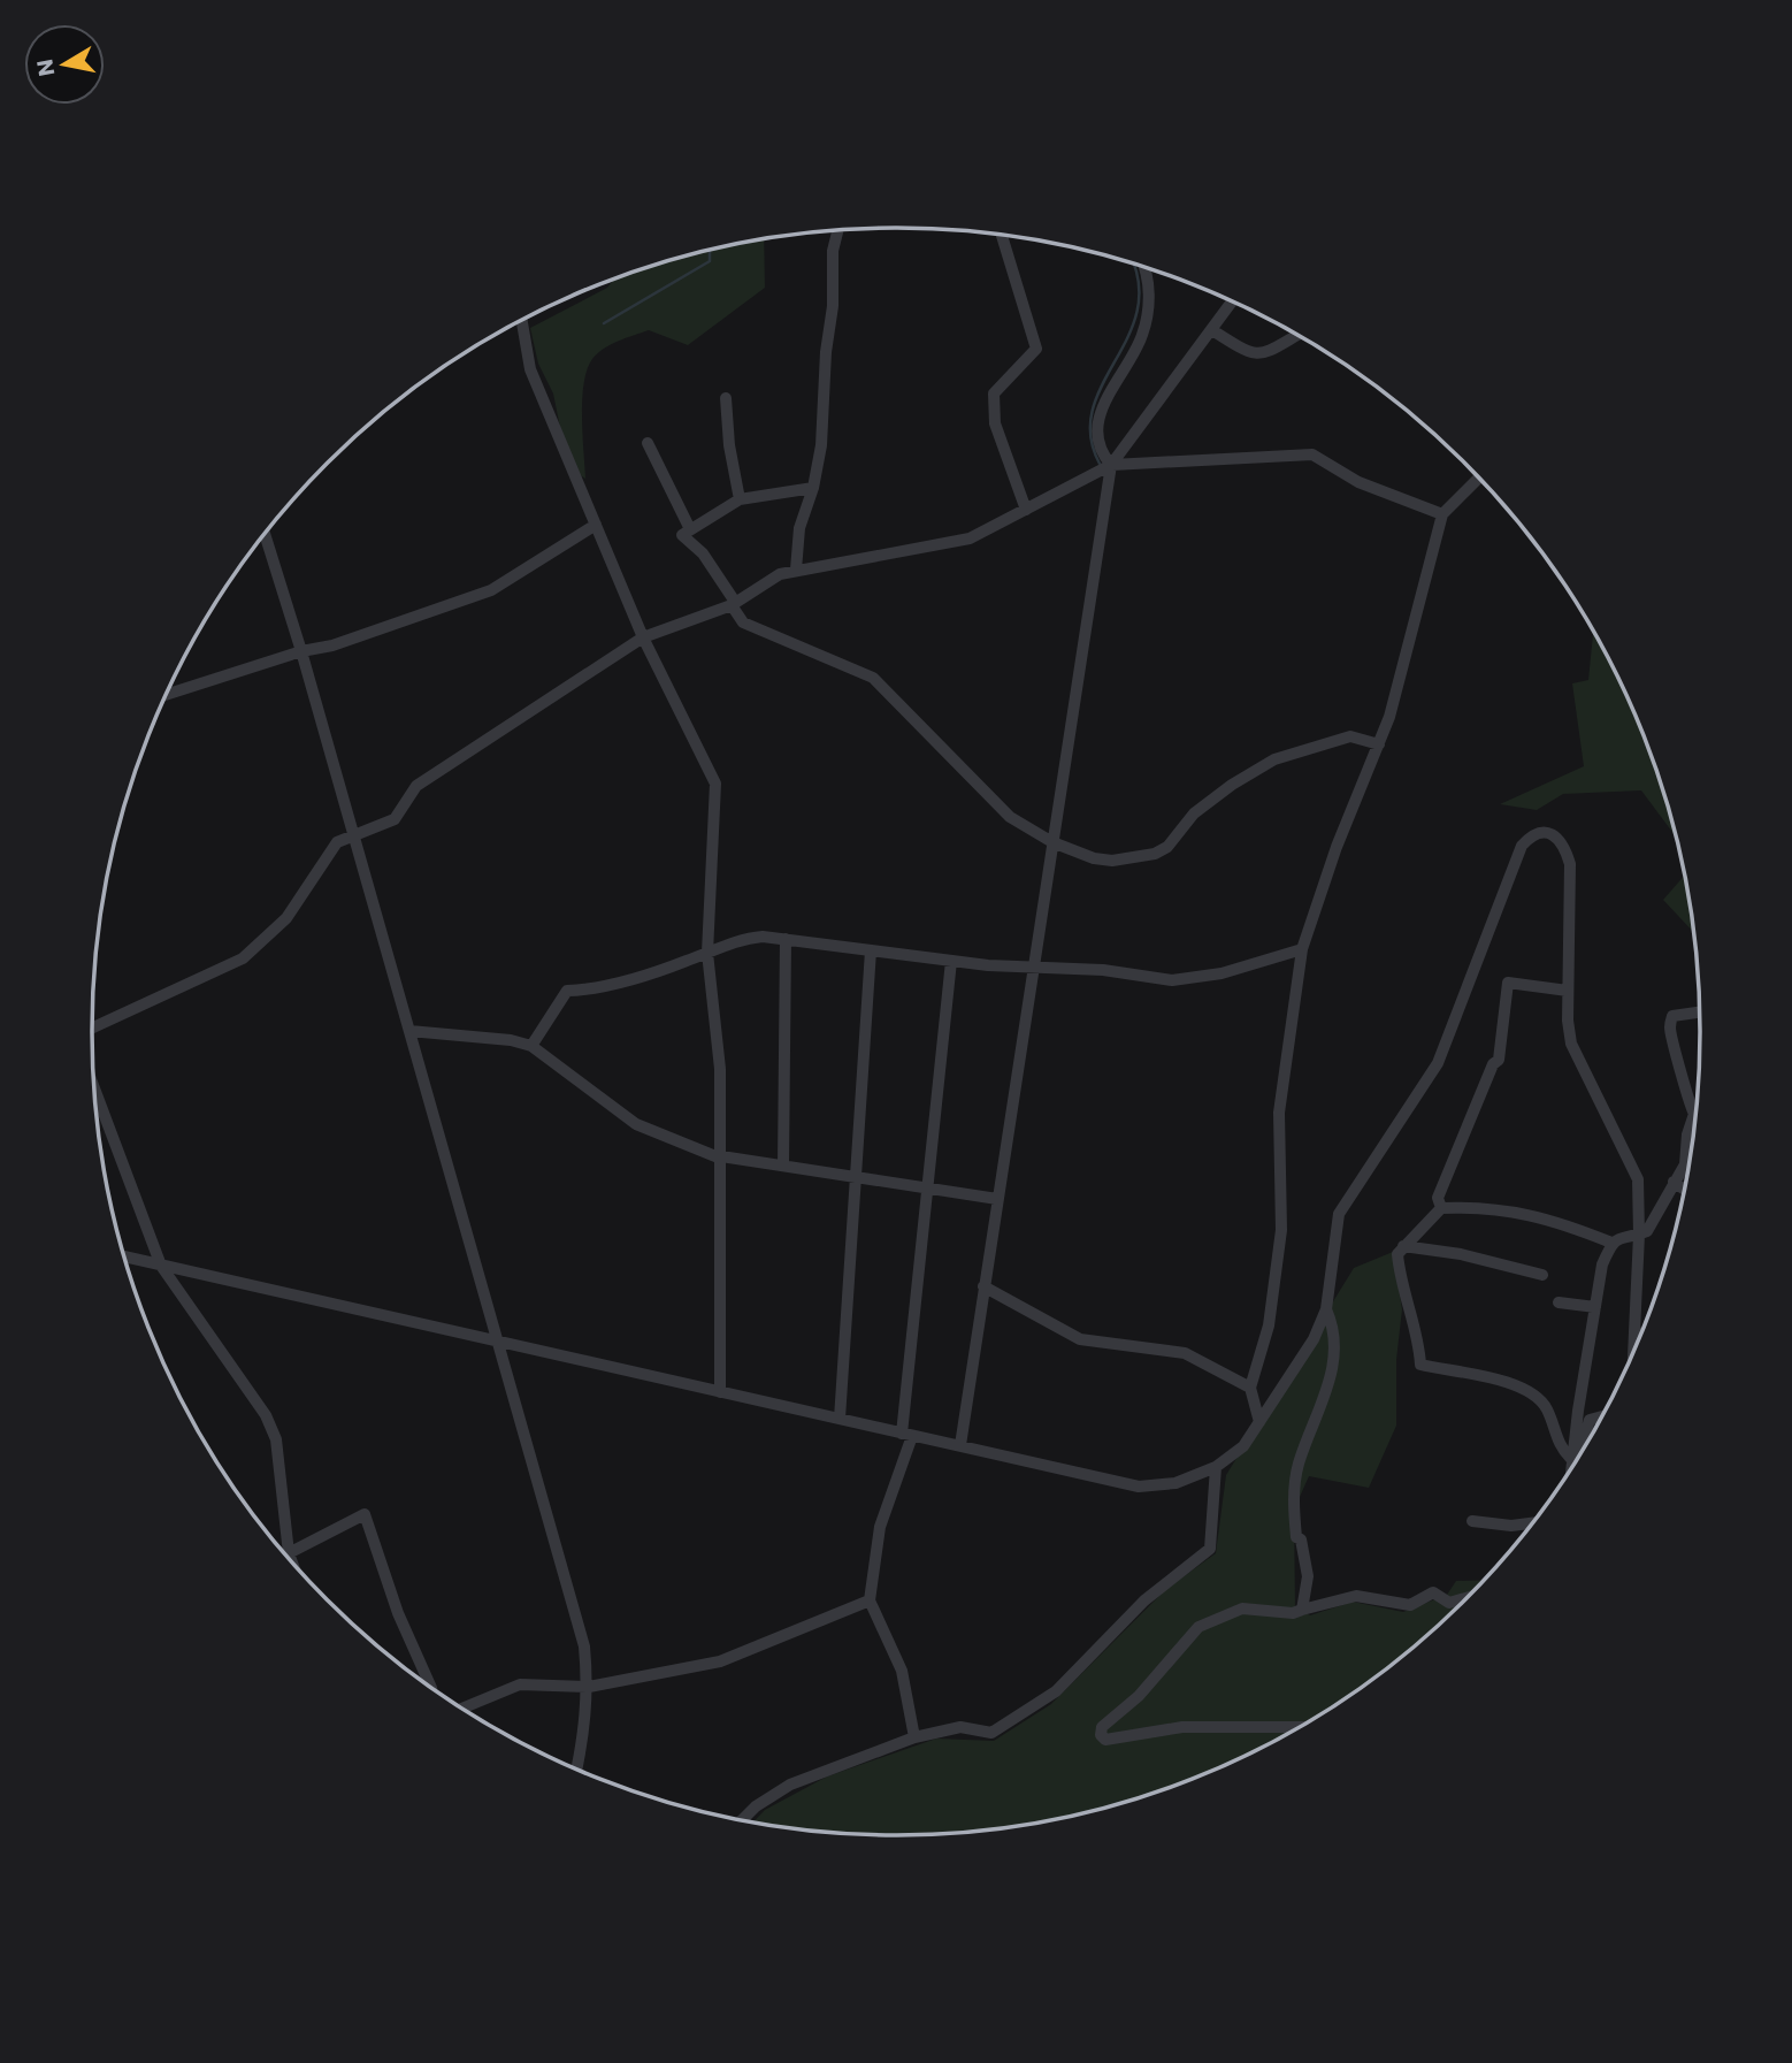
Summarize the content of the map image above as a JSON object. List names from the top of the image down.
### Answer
{
  "north": "left"
}
